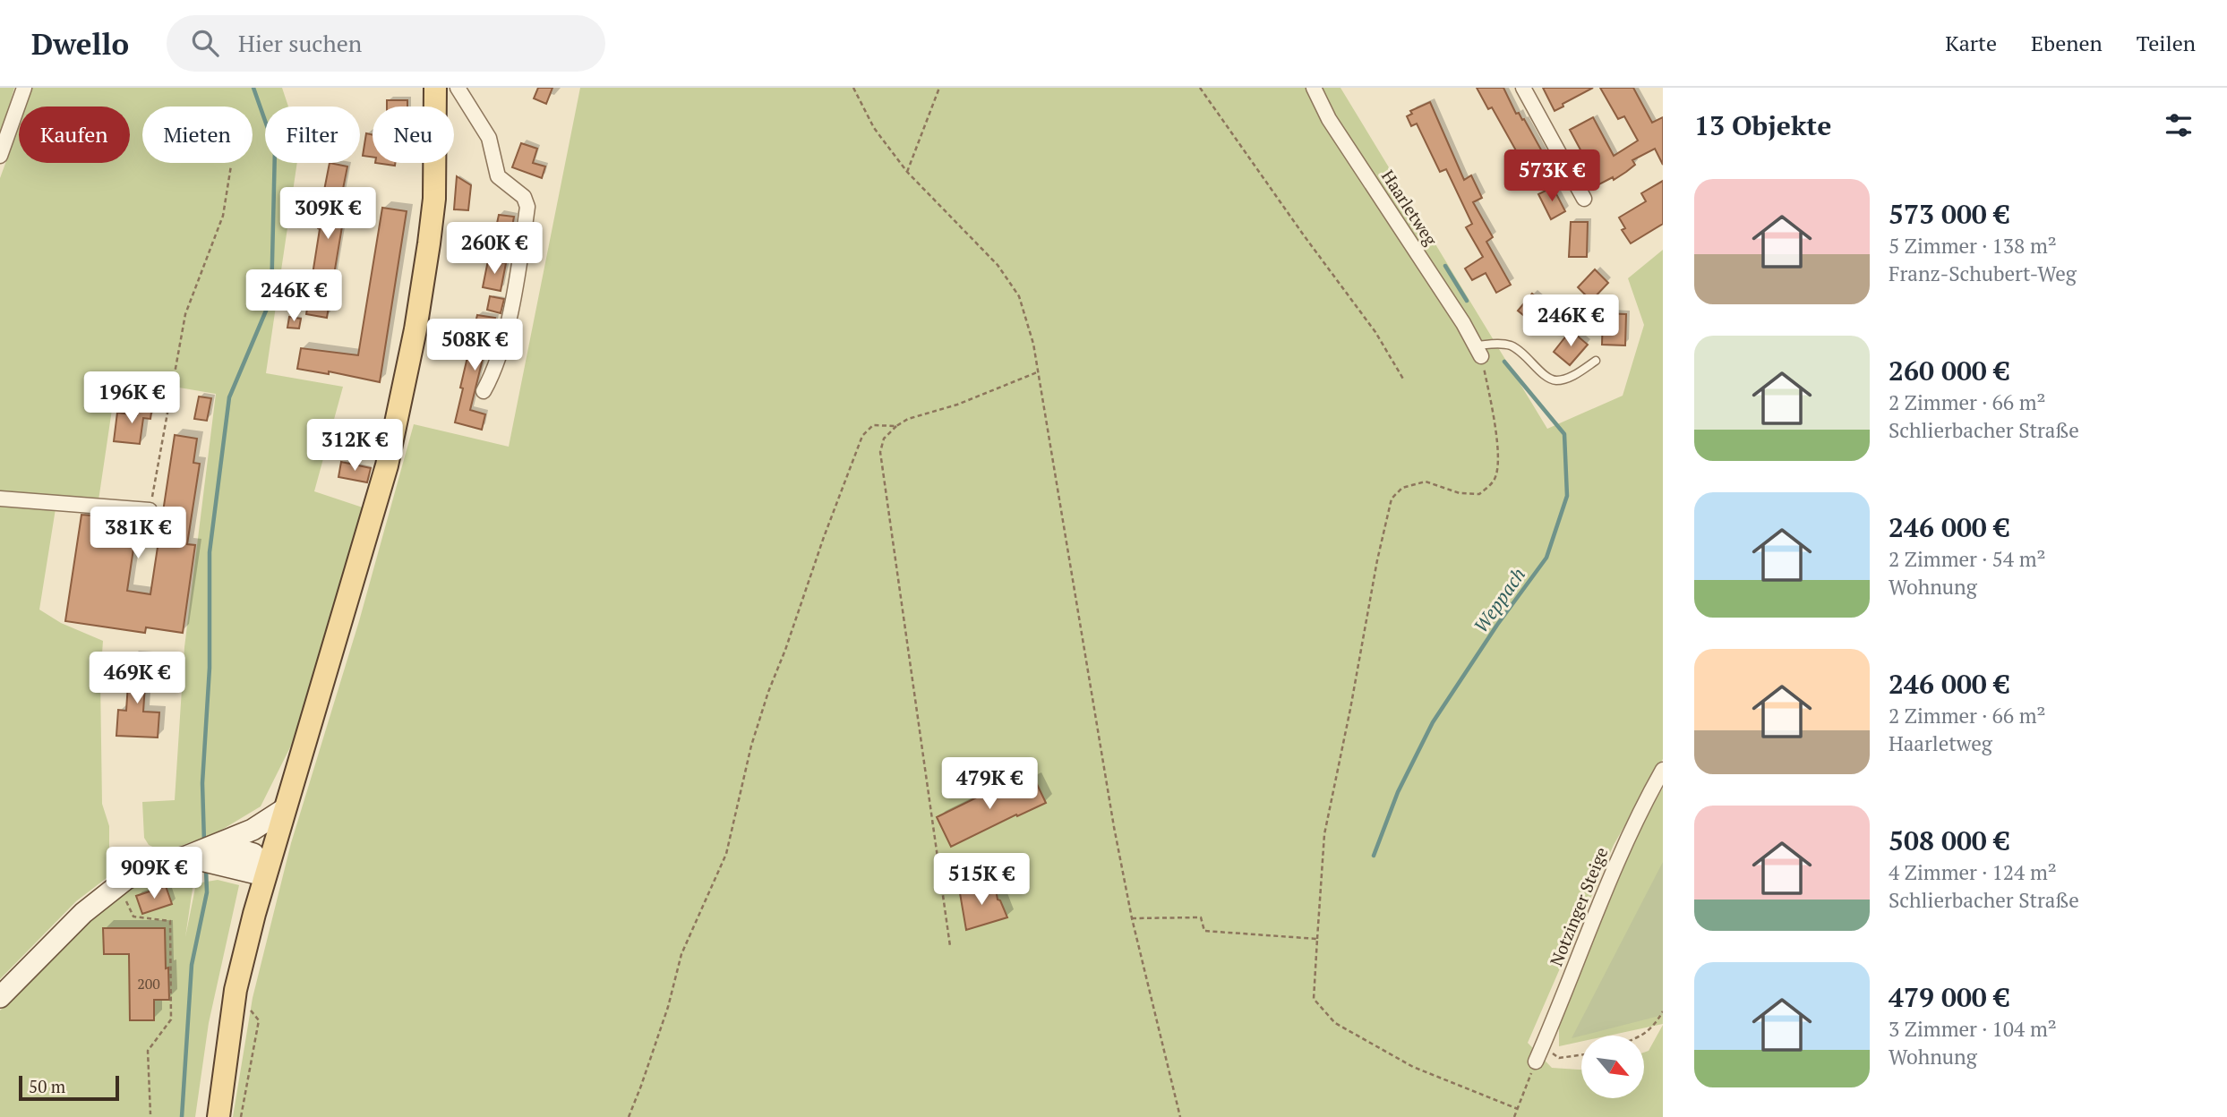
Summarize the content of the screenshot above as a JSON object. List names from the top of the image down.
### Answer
{
  "streets": {
    "street": ["Haarletweg", "Notzinger Steige"]
  },
  "water": ["Weppach"],
  "house_numbers": ["200"],
  "scale_bar": "50 m",
  "north": "bottom right",
  "page": {
    "header": "Dwello",
    "search": "Hier suchen",
    "nav": ["Karte", "Ebenen", "Teilen"],
    "heading": "13 Objekte",
    "chip": [
      "Kaufen",
      "Mieten",
      "Filter",
      "Neu"
    ],
    "price": [
      "573K €",
      "309K €",
      "260K €",
      "246K €",
      "246K €",
      "508K €",
      "196K €",
      "312K €",
      "381K €",
      "469K €",
      "479K €",
      "909K €",
      "515K €"
    ],
    "list": [
      {
        "name": "573 000 €",
        "note": "5 Zimmer · 138 m² · Franz-Schubert-Weg"
      },
      {
        "name": "260 000 €",
        "note": "2 Zimmer · 66 m² · Schlierbacher Straße"
      },
      {
        "name": "246 000 €",
        "note": "2 Zimmer · 54 m² · Wohnung"
      },
      {
        "name": "246 000 €",
        "note": "2 Zimmer · 66 m² · Haarletweg"
      },
      {
        "name": "508 000 €",
        "note": "4 Zimmer · 124 m² · Schlierbacher Straße"
      },
      {
        "name": "479 000 €",
        "note": "3 Zimmer · 104 m² · Wohnung"
      }
    ],
    "scale": "50 m"
  }
}
